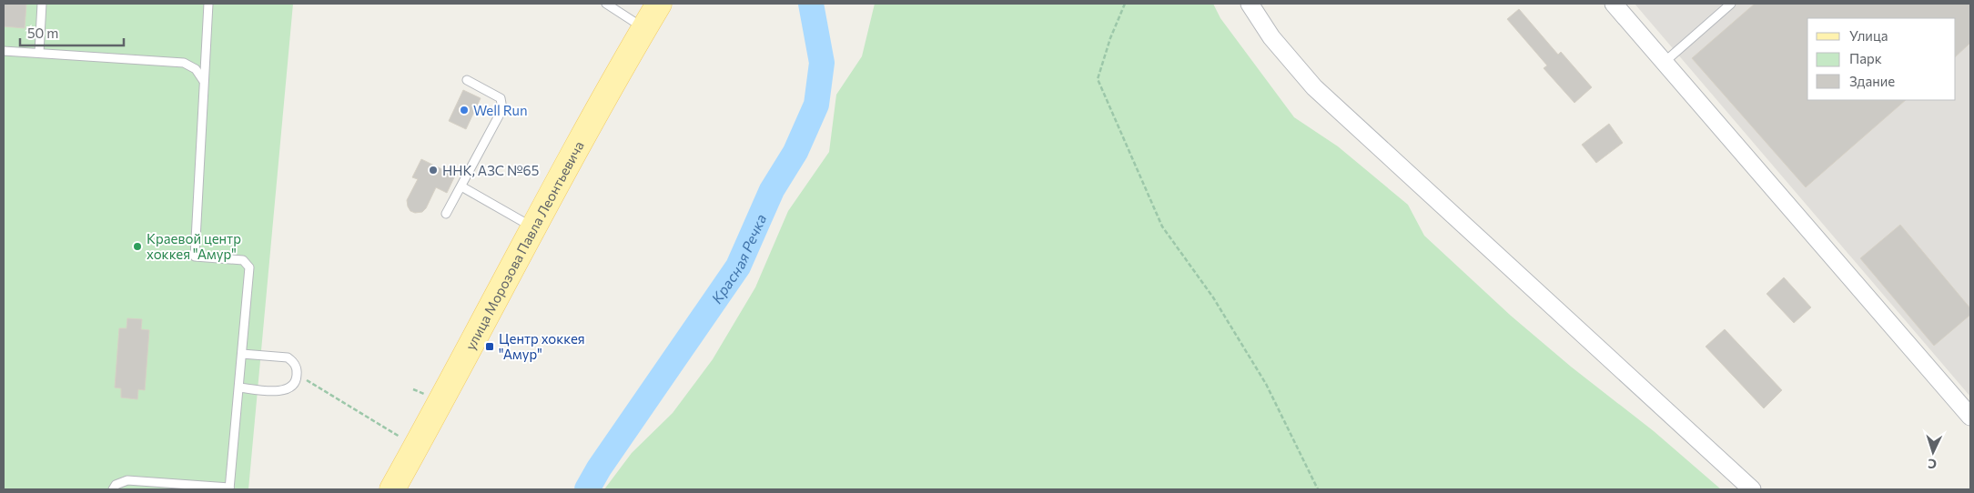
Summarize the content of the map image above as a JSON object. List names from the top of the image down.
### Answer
{
  "streets": {
    "main road": ["улица Морозова Павла Леонтьевича"]
  },
  "water": ["Красная Речка"],
  "places": {
    "other": ["Well Run", "ННК, АЗС №65", "Краевой центр хоккея \"Амур\""],
    "transit": ["Центр хоккея \"Амур\""]
  },
  "legend": ["Улица", "Парк", "Здание"],
  "scale_bar": "50 m",
  "north": "bottom"
}
